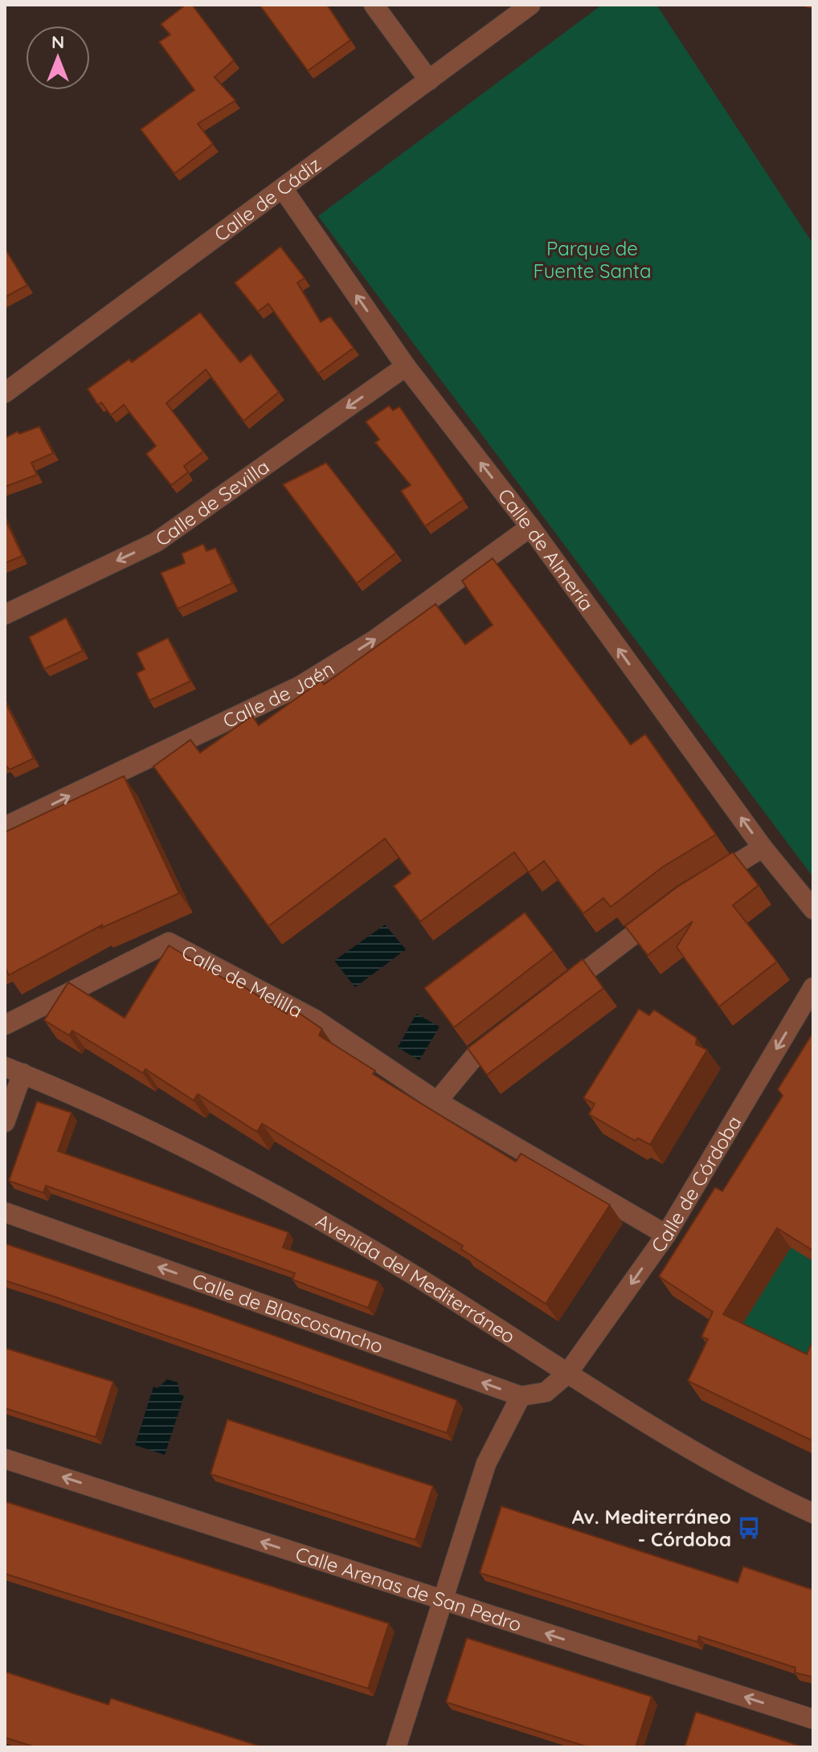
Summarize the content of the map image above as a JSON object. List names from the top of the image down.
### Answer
{
  "streets": {
    "street": [
      "Calle de Cádiz",
      "Calle de Sevilla",
      "Calle de Almería",
      "Calle de Jaén",
      "Calle de Melilla",
      "Calle de Córdoba",
      "Avenida del Mediterráneo",
      "Calle de Blascosancho",
      "Calle Arenas de San Pedro"
    ]
  },
  "crossings": [
    ["Calle de Cádiz", "Calle de Almería"],
    ["Calle de Sevilla", "Calle de Almería"],
    ["Calle de Almería", "Calle de Jaén"],
    ["Calle de Melilla", "Calle de Córdoba"],
    ["Calle de Córdoba", "Avenida del Mediterráneo"]
  ],
  "one_way": [
    "Calle de Sevilla",
    "Calle de Almería",
    "Calle de Jaén",
    "Calle de Córdoba",
    "Calle de Blascosancho",
    "Calle Arenas de San Pedro"
  ],
  "parks": ["Parque de Fuente Santa"],
  "places": {
    "bus stop": ["Av. Mediterráneo - Córdoba"]
  },
  "north": "top"
}
